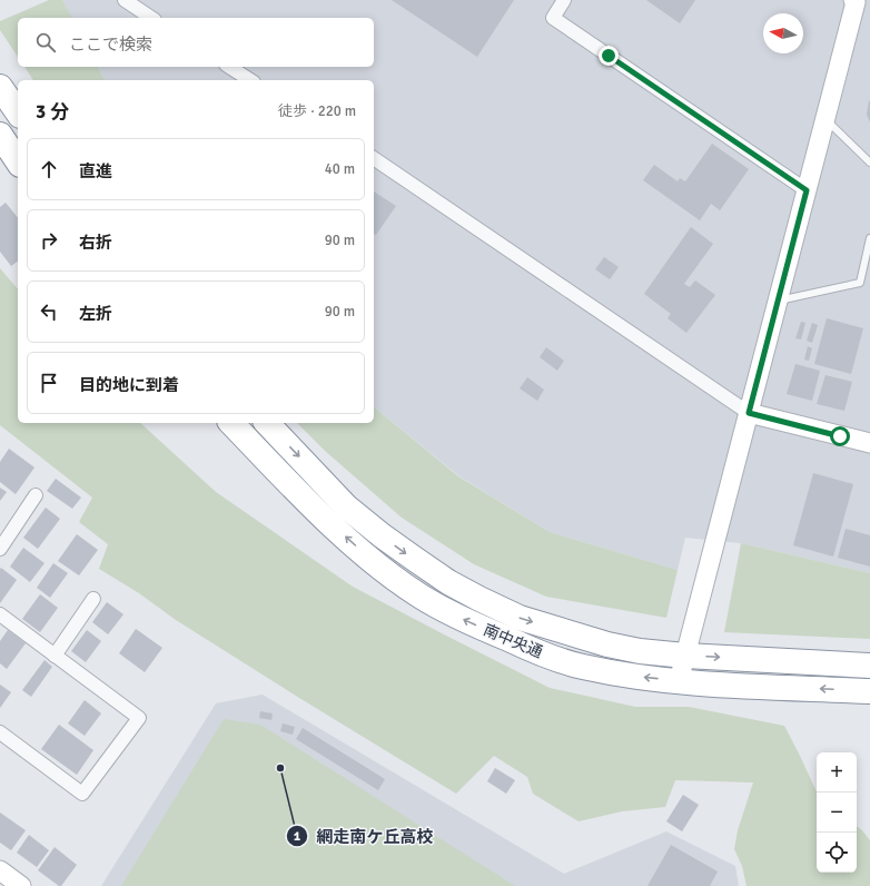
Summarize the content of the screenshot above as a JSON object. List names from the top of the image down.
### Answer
{
  "streets": {
    "highway": ["南中央通"]
  },
  "places": ["網走南ケ丘高校"],
  "north": "left",
  "page": {
    "search": "ここで検索",
    "heading": ["3 分", "徒歩 · 220 m"],
    "list": [
      ["直進", "40 m"],
      ["右折", "90 m"],
      ["左折", "90 m"],
      "目的地に到着"
    ],
    "map_buttons": ["+", "−"]
  }
}
